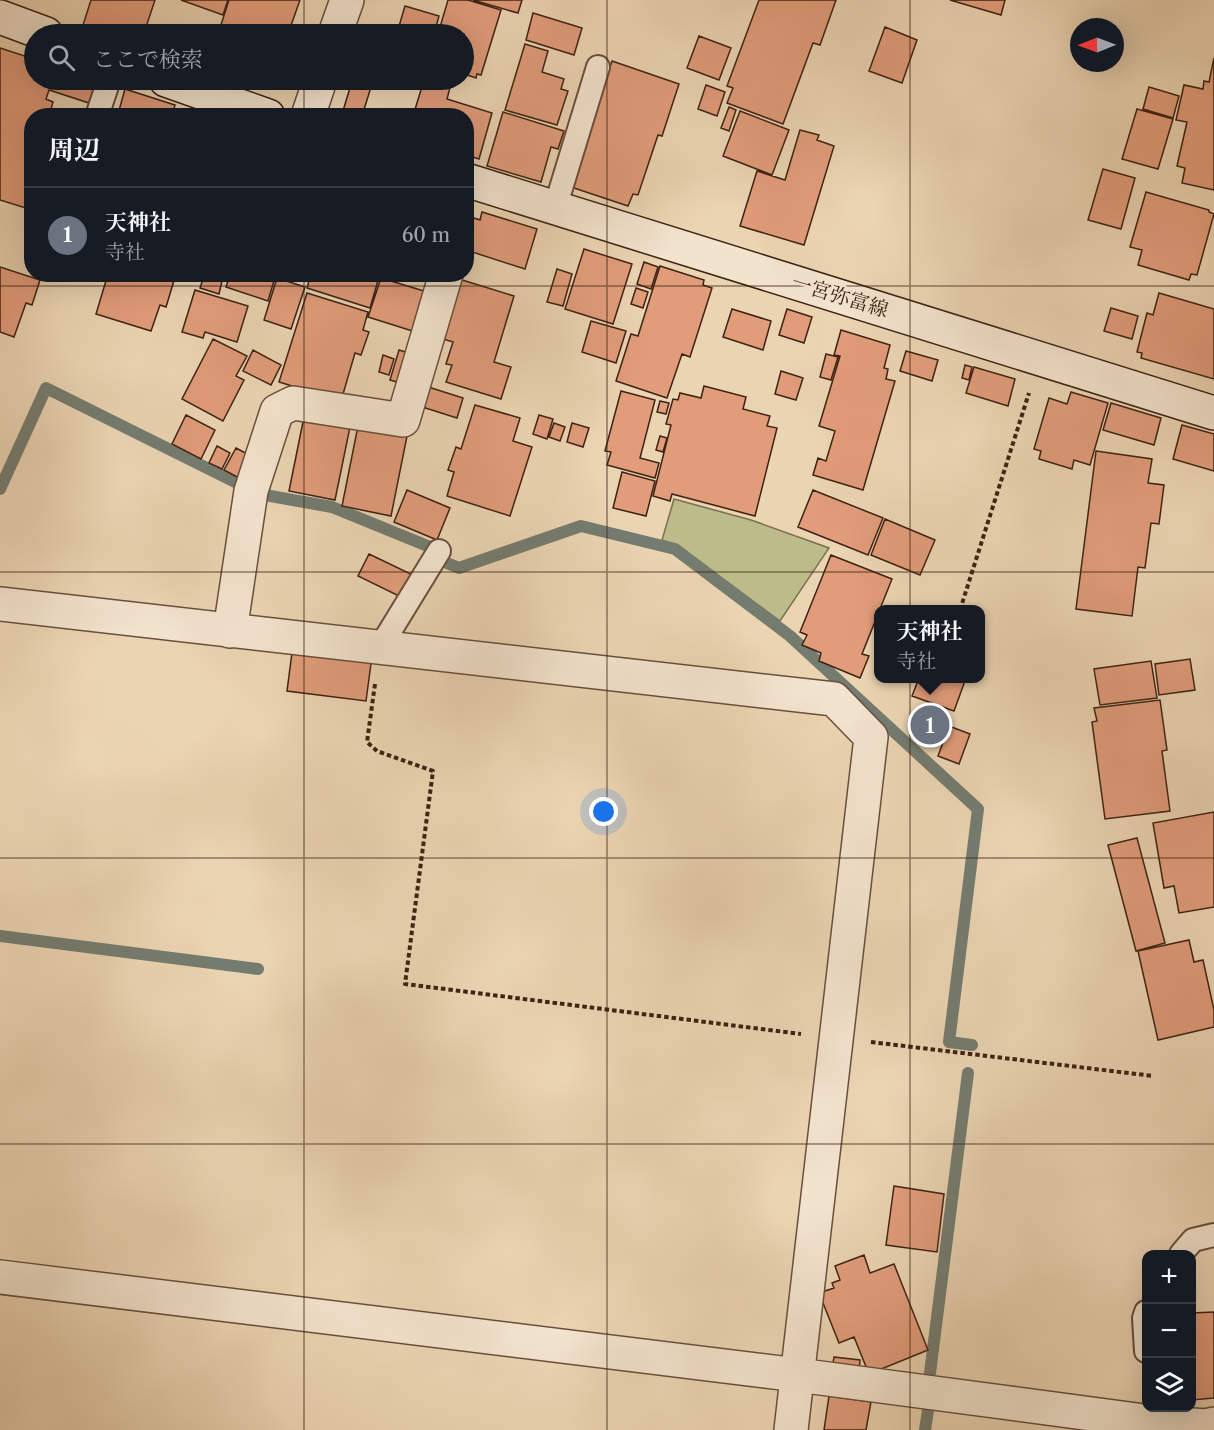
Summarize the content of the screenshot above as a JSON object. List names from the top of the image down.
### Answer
{
  "streets": {
    "street": ["一宮弥富線"]
  },
  "north": "left",
  "page": {
    "search": "ここで検索",
    "heading": "周辺",
    "list": [
      {
        "mark": "1",
        "name": "天神社",
        "note": "寺社",
        "value": "60 m"
      }
    ],
    "popup": ["天神社", "寺社"],
    "pins": "1",
    "map_buttons": ["+", "−"]
  }
}
